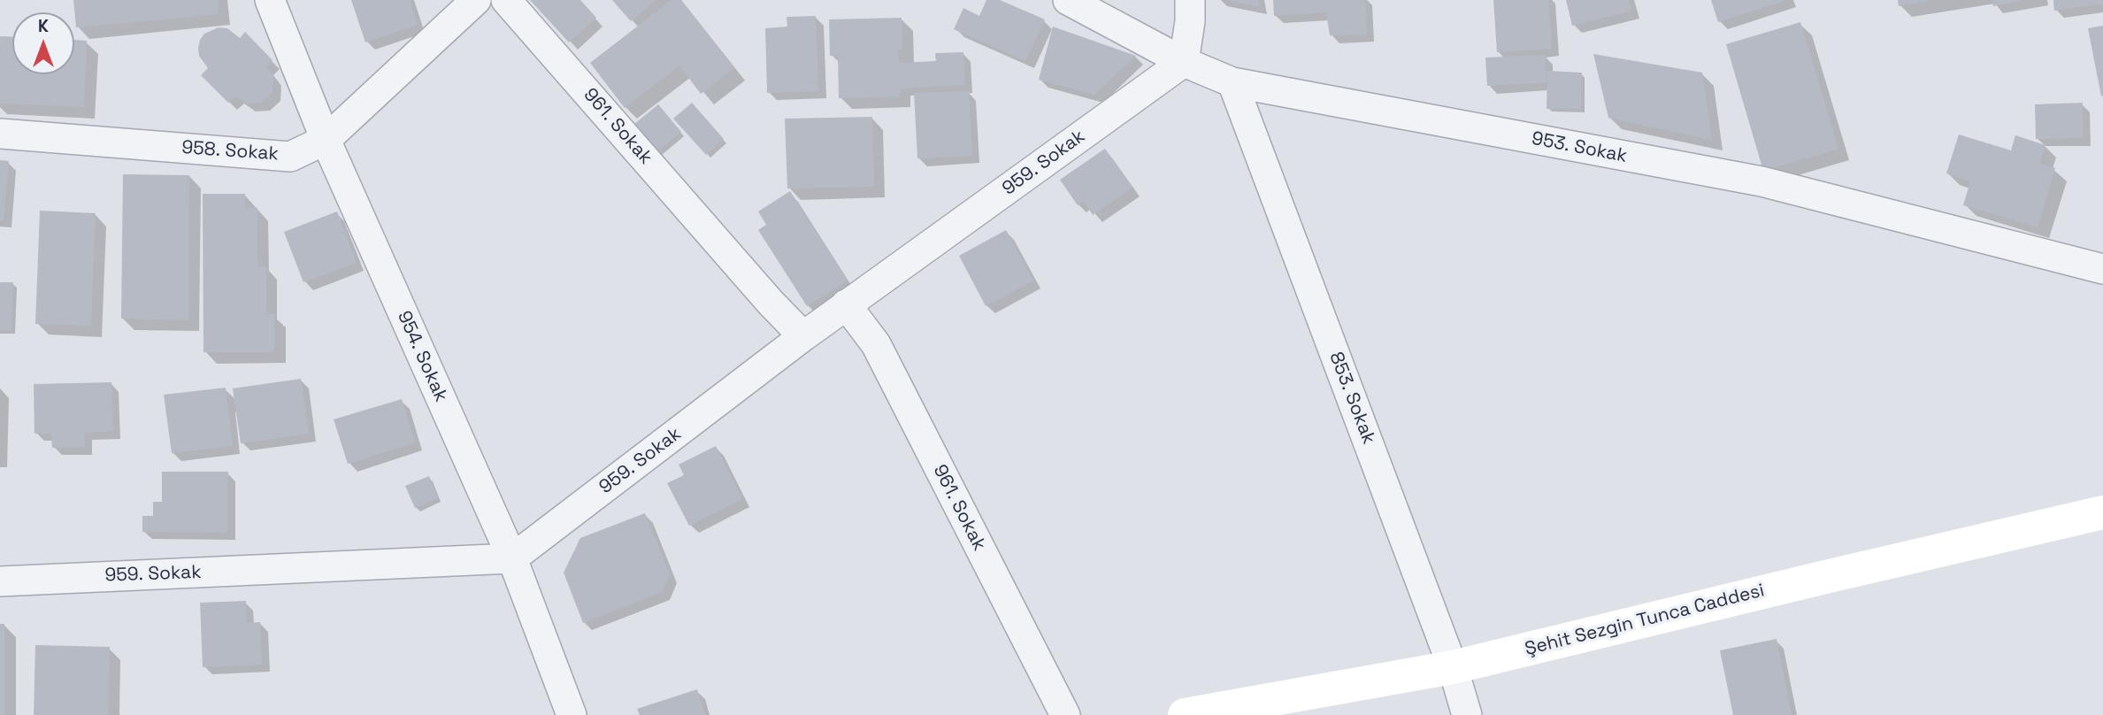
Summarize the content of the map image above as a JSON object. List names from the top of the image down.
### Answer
{
  "streets": {
    "street": [
      "961. Sokak",
      "953. Sokak",
      "958. Sokak",
      "959. Sokak",
      "954. Sokak",
      "853. Sokak",
      "Şehit Sezgin Tunca Caddesi"
    ]
  },
  "crossings": [
    ["961. Sokak", "959. Sokak"],
    ["953. Sokak", "959. Sokak"],
    ["953. Sokak", "853. Sokak"],
    ["958. Sokak", "954. Sokak"],
    ["959. Sokak", "954. Sokak"],
    ["853. Sokak", "Şehit Sezgin Tunca Caddesi"]
  ],
  "north": "top"
}
